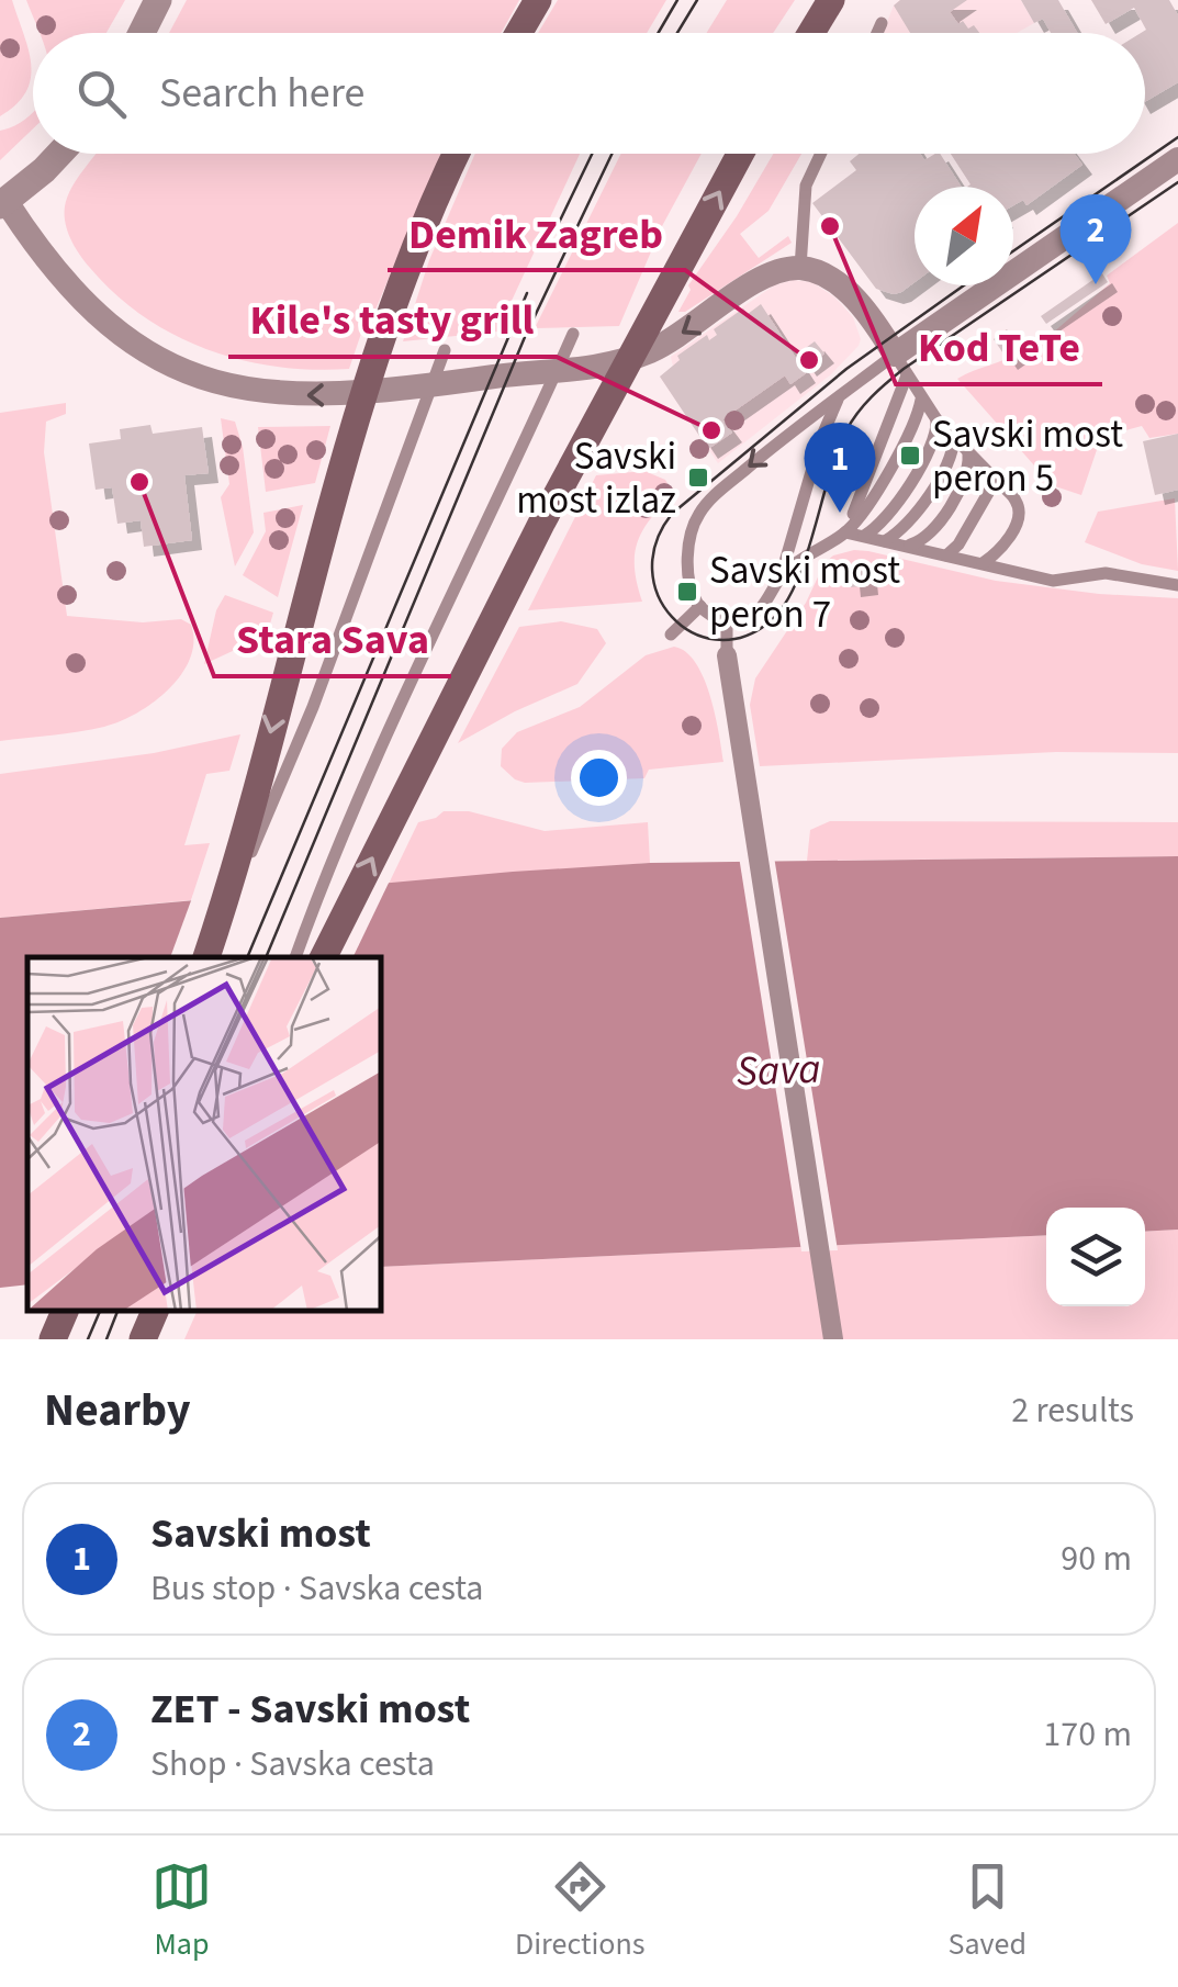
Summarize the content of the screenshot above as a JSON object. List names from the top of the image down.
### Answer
{
  "water": ["Sava"],
  "places": {
    "other": [
      "Kod TeTe",
      "Demik Zagreb",
      "Kile's tasty grill",
      "Stara Sava"
    ],
    "transit": ["Savski most peron 5", "Savski most izlaz", "Savski most peron 7"]
  },
  "north": "top right",
  "page": {
    "search": "Search here",
    "pins": ["2", "1"],
    "heading": ["Nearby", "2 results"],
    "list": [
      {
        "mark": "1",
        "name": "Savski most",
        "note": "Bus stop · Savska cesta",
        "value": "90 m"
      },
      {
        "mark": "2",
        "name": "ZET - Savski most",
        "note": "Shop · Savska cesta",
        "value": "170 m"
      }
    ],
    "nav": ["Map", "Directions", "Saved"]
  }
}
